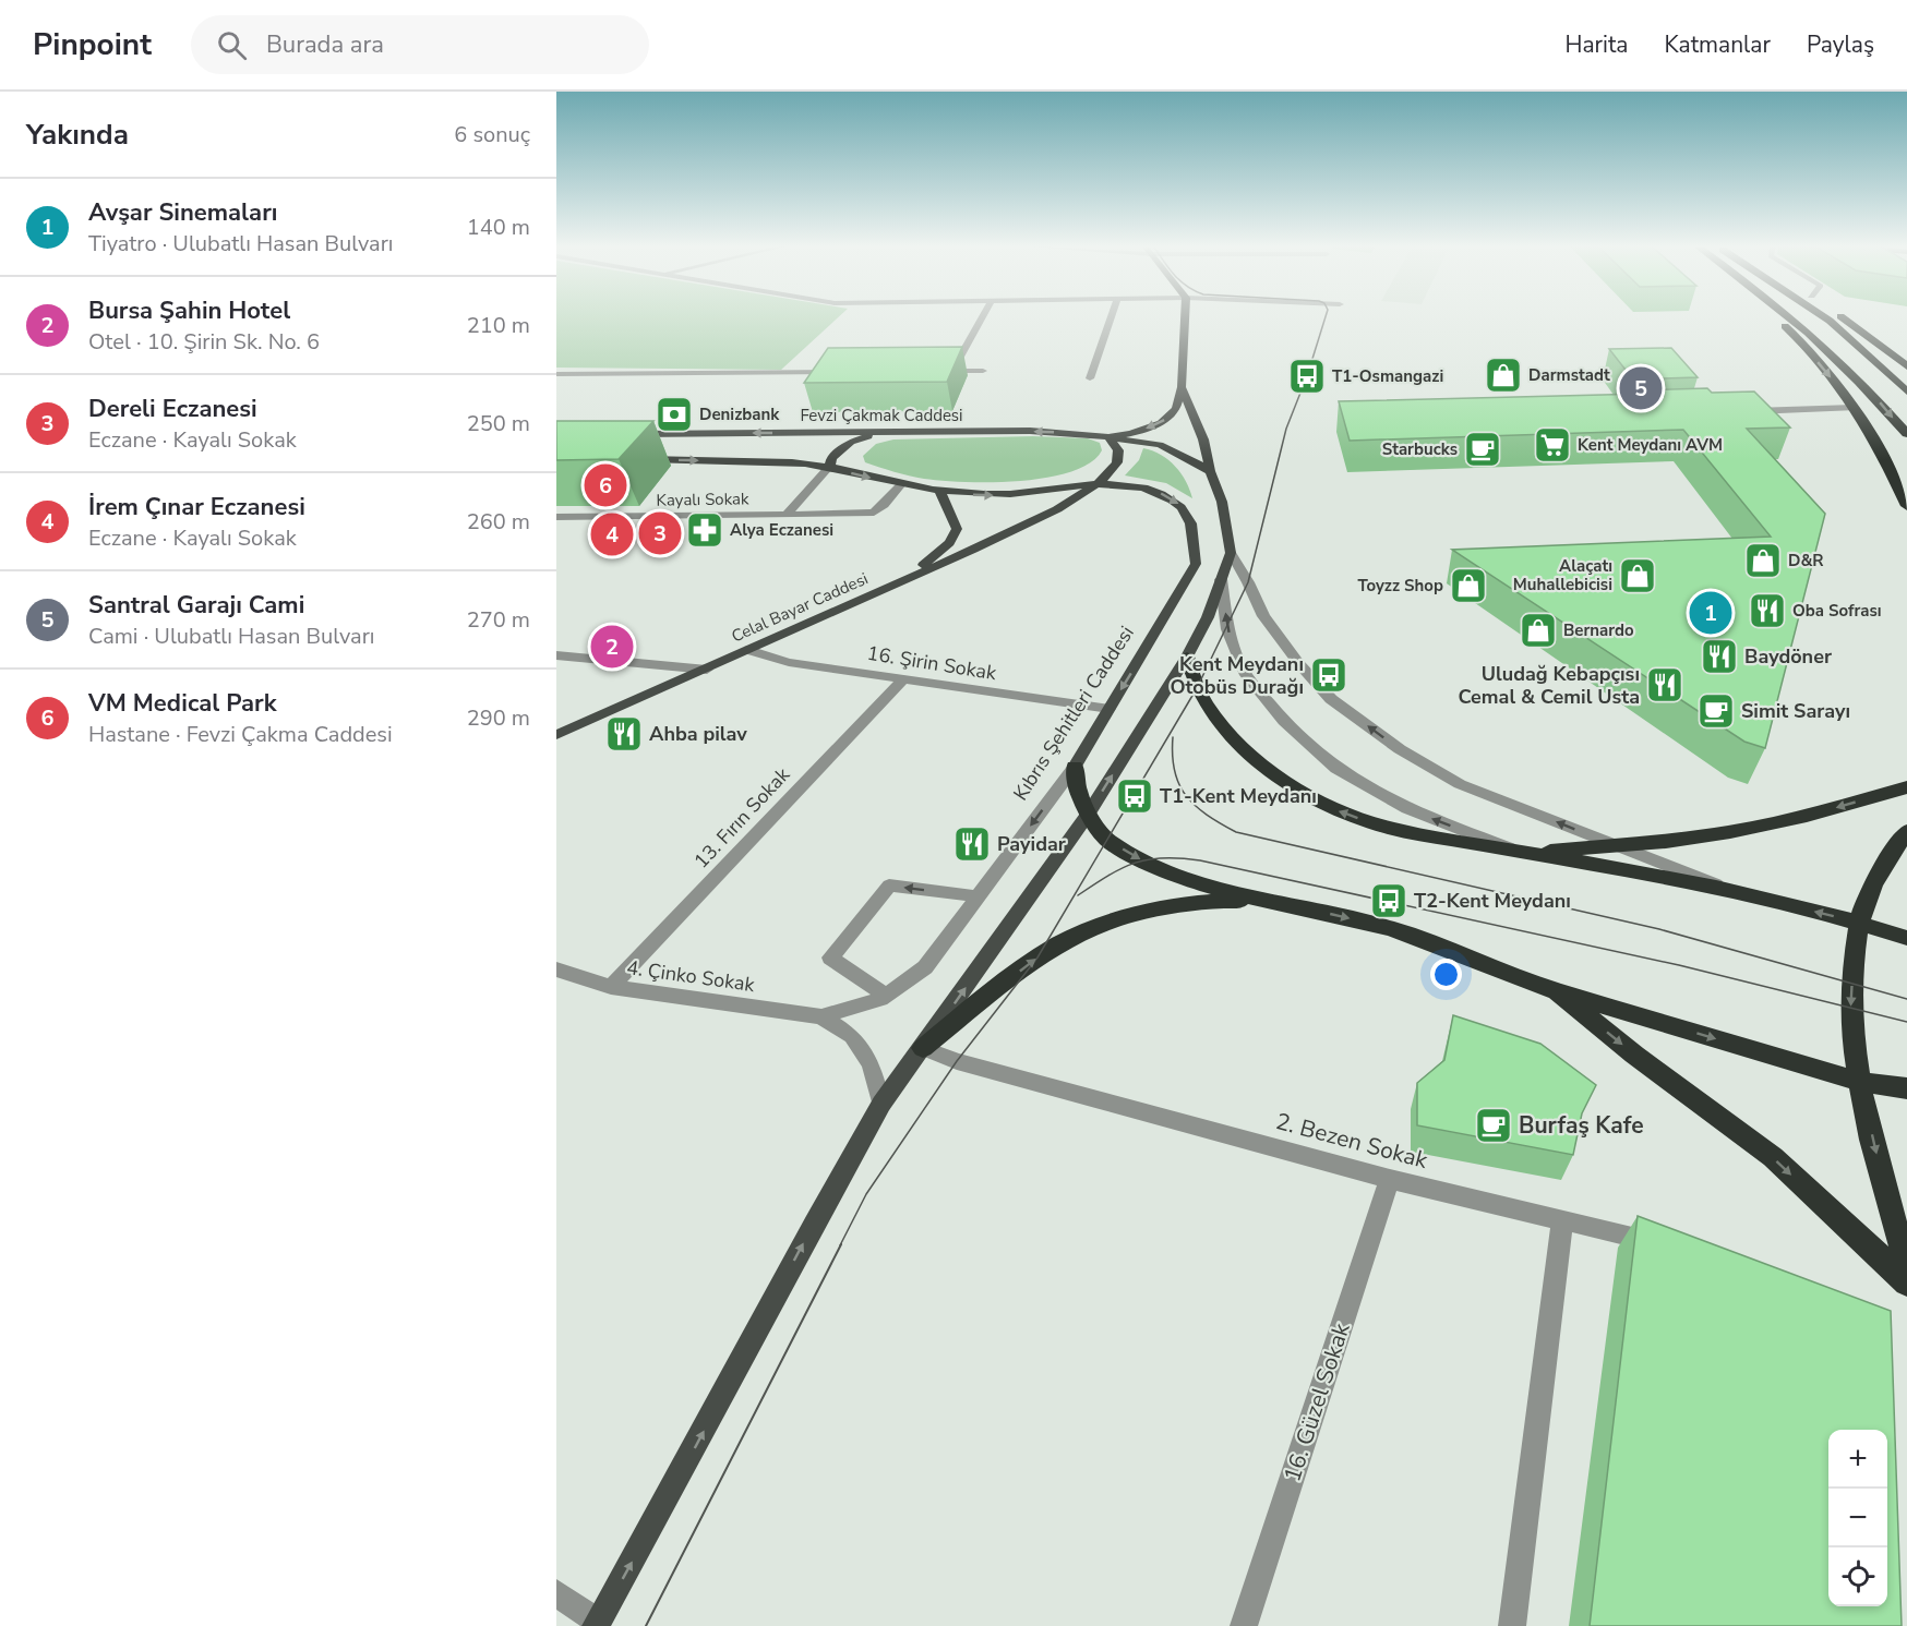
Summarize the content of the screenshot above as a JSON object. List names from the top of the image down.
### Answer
{
  "streets": {
    "main road": ["Fevzi Çakmak Caddesi", "Celal Bayar Caddesi", "Kıbrıs Şehitleri Caddesi"],
    "street": [
      "Kayalı Sokak",
      "16. Şirin Sokak",
      "13. Fırın Sokak",
      "4. Çinko Sokak",
      "2. Bezen Sokak",
      "16. Güzel Sokak"
    ]
  },
  "crossings": [
    ["Fevzi Çakmak Caddesi", "Celal Bayar Caddesi"],
    ["Celal Bayar Caddesi", "16. Şirin Sokak"],
    ["Celal Bayar Caddesi", "Kıbrıs Şehitleri Caddesi"],
    ["16. Şirin Sokak", "Kıbrıs Şehitleri Caddesi"],
    ["16. Şirin Sokak", "13. Fırın Sokak"],
    ["Kıbrıs Şehitleri Caddesi", "4. Çinko Sokak"],
    ["13. Fırın Sokak", "4. Çinko Sokak"],
    ["2. Bezen Sokak", "16. Güzel Sokak"]
  ],
  "places": {
    "shop": [
      "Darmstadt",
      "D&R",
      "Alaçatı Muhallebicisi",
      "Toyzz Shop",
      "Bernardo"
    ],
    "bus stop": [
      "T1-Osmangazi",
      "Kent Meydanı Otobüs Durağı",
      "T1-Kent Meydanı",
      "T2-Kent Meydanı"
    ],
    "bank": ["Denizbank"],
    "supermarket": ["Kent Meydanı AVM"],
    "cafe": ["Starbucks", "Simit Sarayı", "Burfaş Kafe"],
    "pharmacy": ["Alya Eczanesi"],
    "restaurant": [
      "Oba Sofrası",
      "Baydöner",
      "Uludağ Kebapçısı Cemal & Cemil Usta",
      "Ahba pilav",
      "Payidar"
    ]
  },
  "page": {
    "header": "Pinpoint",
    "search": "Burada ara",
    "nav": ["Harita", "Katmanlar", "Paylaş"],
    "heading": ["Yakında", "6 sonuç"],
    "list": [
      {
        "mark": "1",
        "name": "Avşar Sinemaları",
        "note": "Tiyatro · Ulubatlı Hasan Bulvarı",
        "value": "140 m"
      },
      {
        "mark": "2",
        "name": "Bursa Şahin Hotel",
        "note": "Otel · 10. Şirin Sk. No. 6",
        "value": "210 m"
      },
      {
        "mark": "3",
        "name": "Dereli Eczanesi",
        "note": "Eczane · Kayalı Sokak",
        "value": "250 m"
      },
      {
        "mark": "4",
        "name": "İrem Çınar Eczanesi",
        "note": "Eczane · Kayalı Sokak",
        "value": "260 m"
      },
      {
        "mark": "5",
        "name": "Santral Garajı Cami",
        "note": "Cami · Ulubatlı Hasan Bulvarı",
        "value": "270 m"
      },
      {
        "mark": "6",
        "name": "VM Medical Park",
        "note": "Hastane · Fevzi Çakma Caddesi",
        "value": "290 m"
      }
    ],
    "pins": [
      "5",
      "6",
      "3",
      "4",
      "1",
      "2"
    ],
    "map_buttons": ["+", "−"]
  }
}
